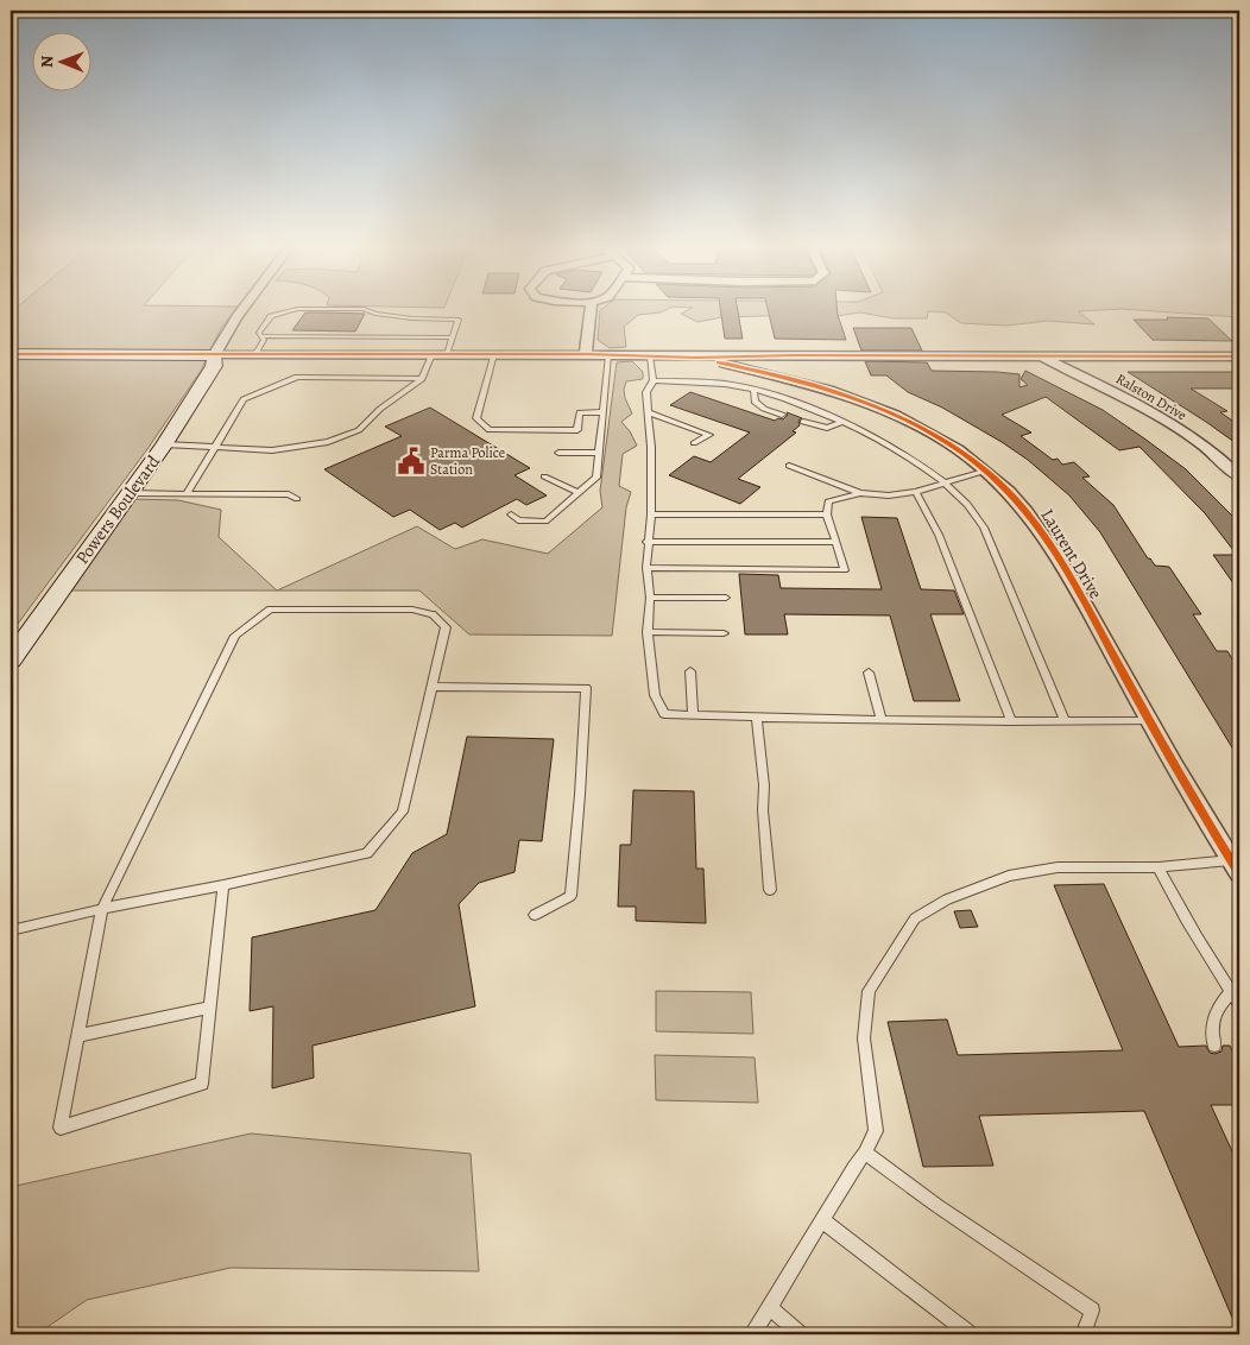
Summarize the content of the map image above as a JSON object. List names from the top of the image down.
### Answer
{
  "streets": {
    "street": ["Ralston Drive", "Powers Boulevard", "Laurent Drive"]
  },
  "places": {
    "public building": ["Parma Police Station"]
  },
  "north": "left"
}
